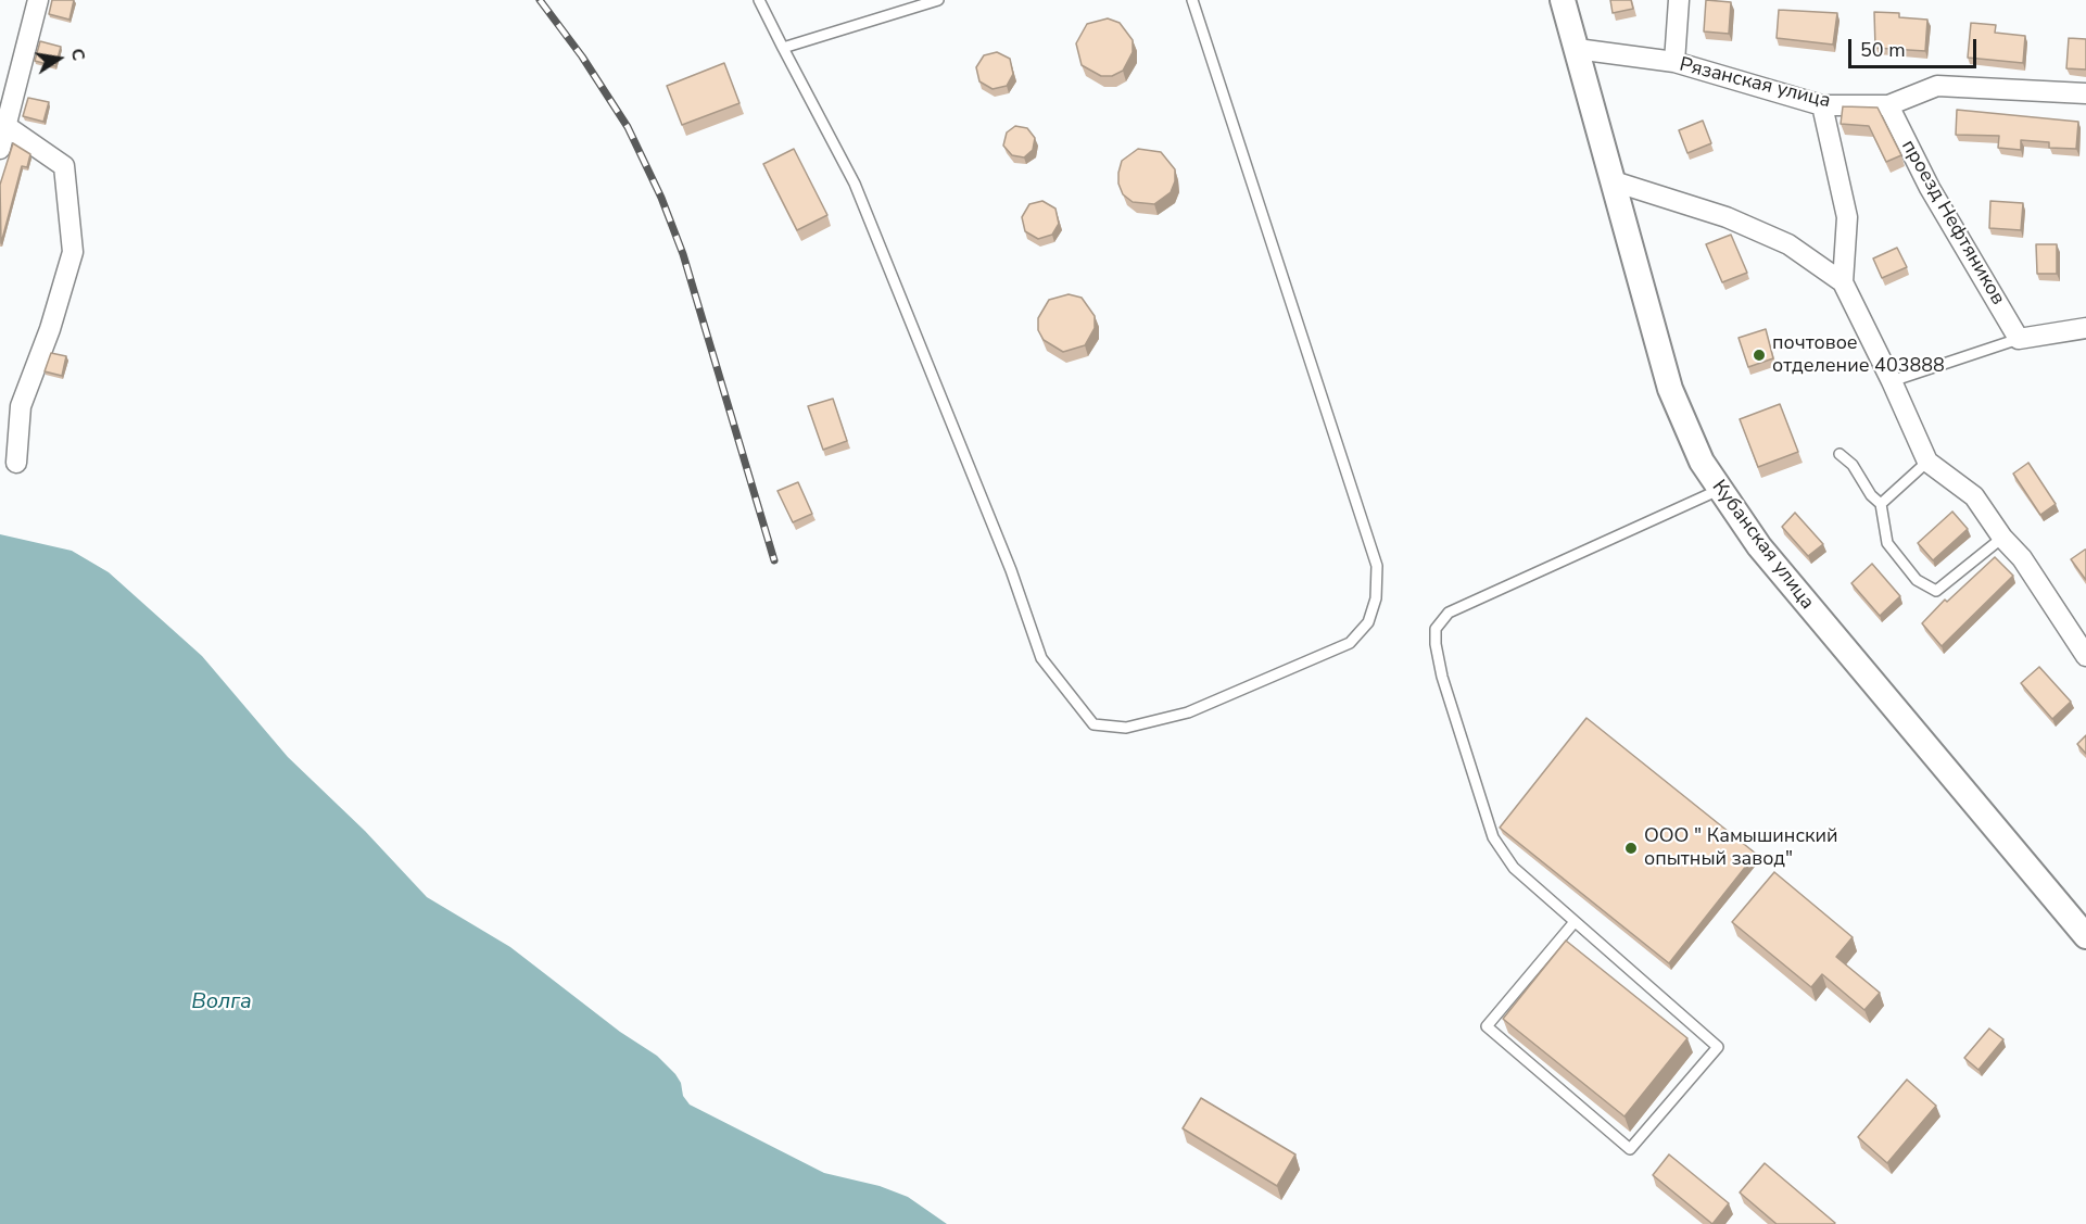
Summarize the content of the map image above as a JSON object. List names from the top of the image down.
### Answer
{
  "streets": {
    "street": ["Рязанская улица", "проезд Нефтяников", "Кубанская улица"]
  },
  "crossings": [
    ["Рязанская улица", "проезд Нефтяников"],
    ["Рязанская улица", "Кубанская улица"]
  ],
  "water": ["Волга"],
  "places": ["почтовое отделение 403888", "ООО \" Камышинский опытный завод\""],
  "scale_bar": "50 m",
  "north": "right"
}
